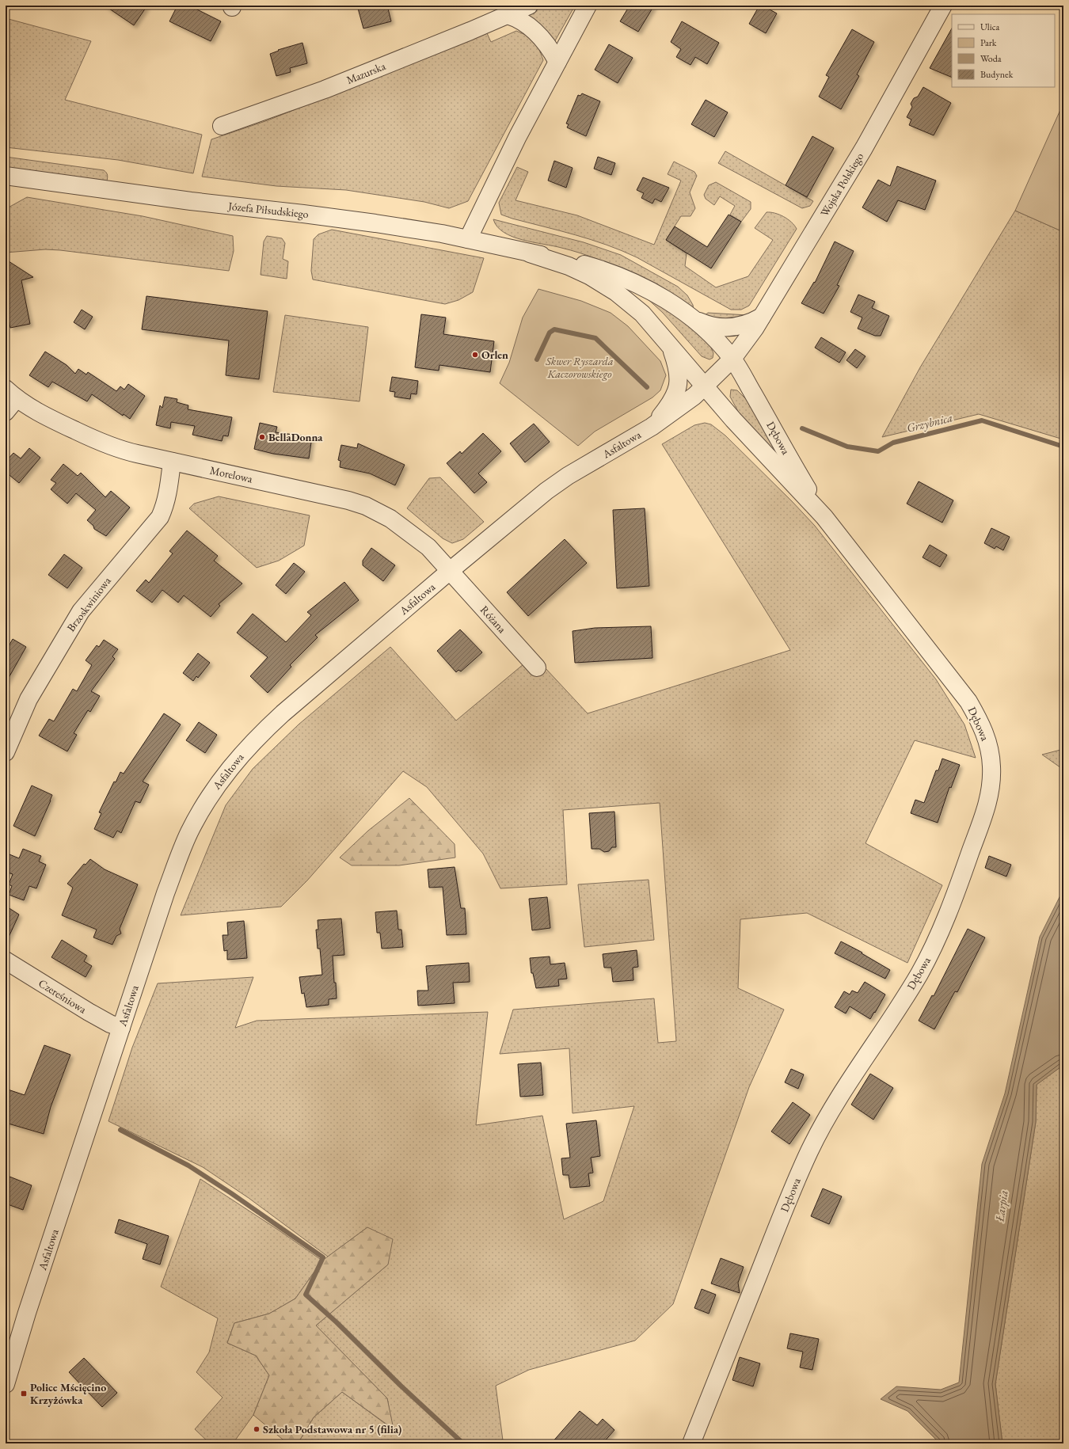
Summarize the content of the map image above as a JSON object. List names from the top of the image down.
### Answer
{
  "streets": {
    "street": [
      "Mazurska",
      "Wojska Polskiego",
      "Józefa Piłsudskiego",
      "Dębowa",
      "Asfaltowa",
      "Morelowa",
      "Brzoskwiniowa",
      "Różana",
      "Czereśniowa"
    ]
  },
  "crossings": [
    ["Wojska Polskiego", "Józefa Piłsudskiego"],
    ["Wojska Polskiego", "Dębowa"],
    ["Wojska Polskiego", "Asfaltowa"],
    ["Józefa Piłsudskiego", "Dębowa"],
    ["Józefa Piłsudskiego", "Asfaltowa"],
    ["Dębowa", "Asfaltowa"],
    ["Asfaltowa", "Morelowa"],
    ["Asfaltowa", "Różana"],
    ["Asfaltowa", "Czereśniowa"],
    ["Morelowa", "Brzoskwiniowa"],
    ["Morelowa", "Różana"]
  ],
  "water": ["Grzybnica", "Łarpia"],
  "parks": ["Skwer Ryszarda Kaczorowskiego"],
  "places": {
    "other": ["Orlen", "BellaDonna", "Szkoła Podstawowa nr 5 (filia)"],
    "transit": ["Police Mścięcino Krzyżówka"]
  },
  "legend": [
    "Ulica",
    "Park",
    "Woda",
    "Budynek"
  ]
}
